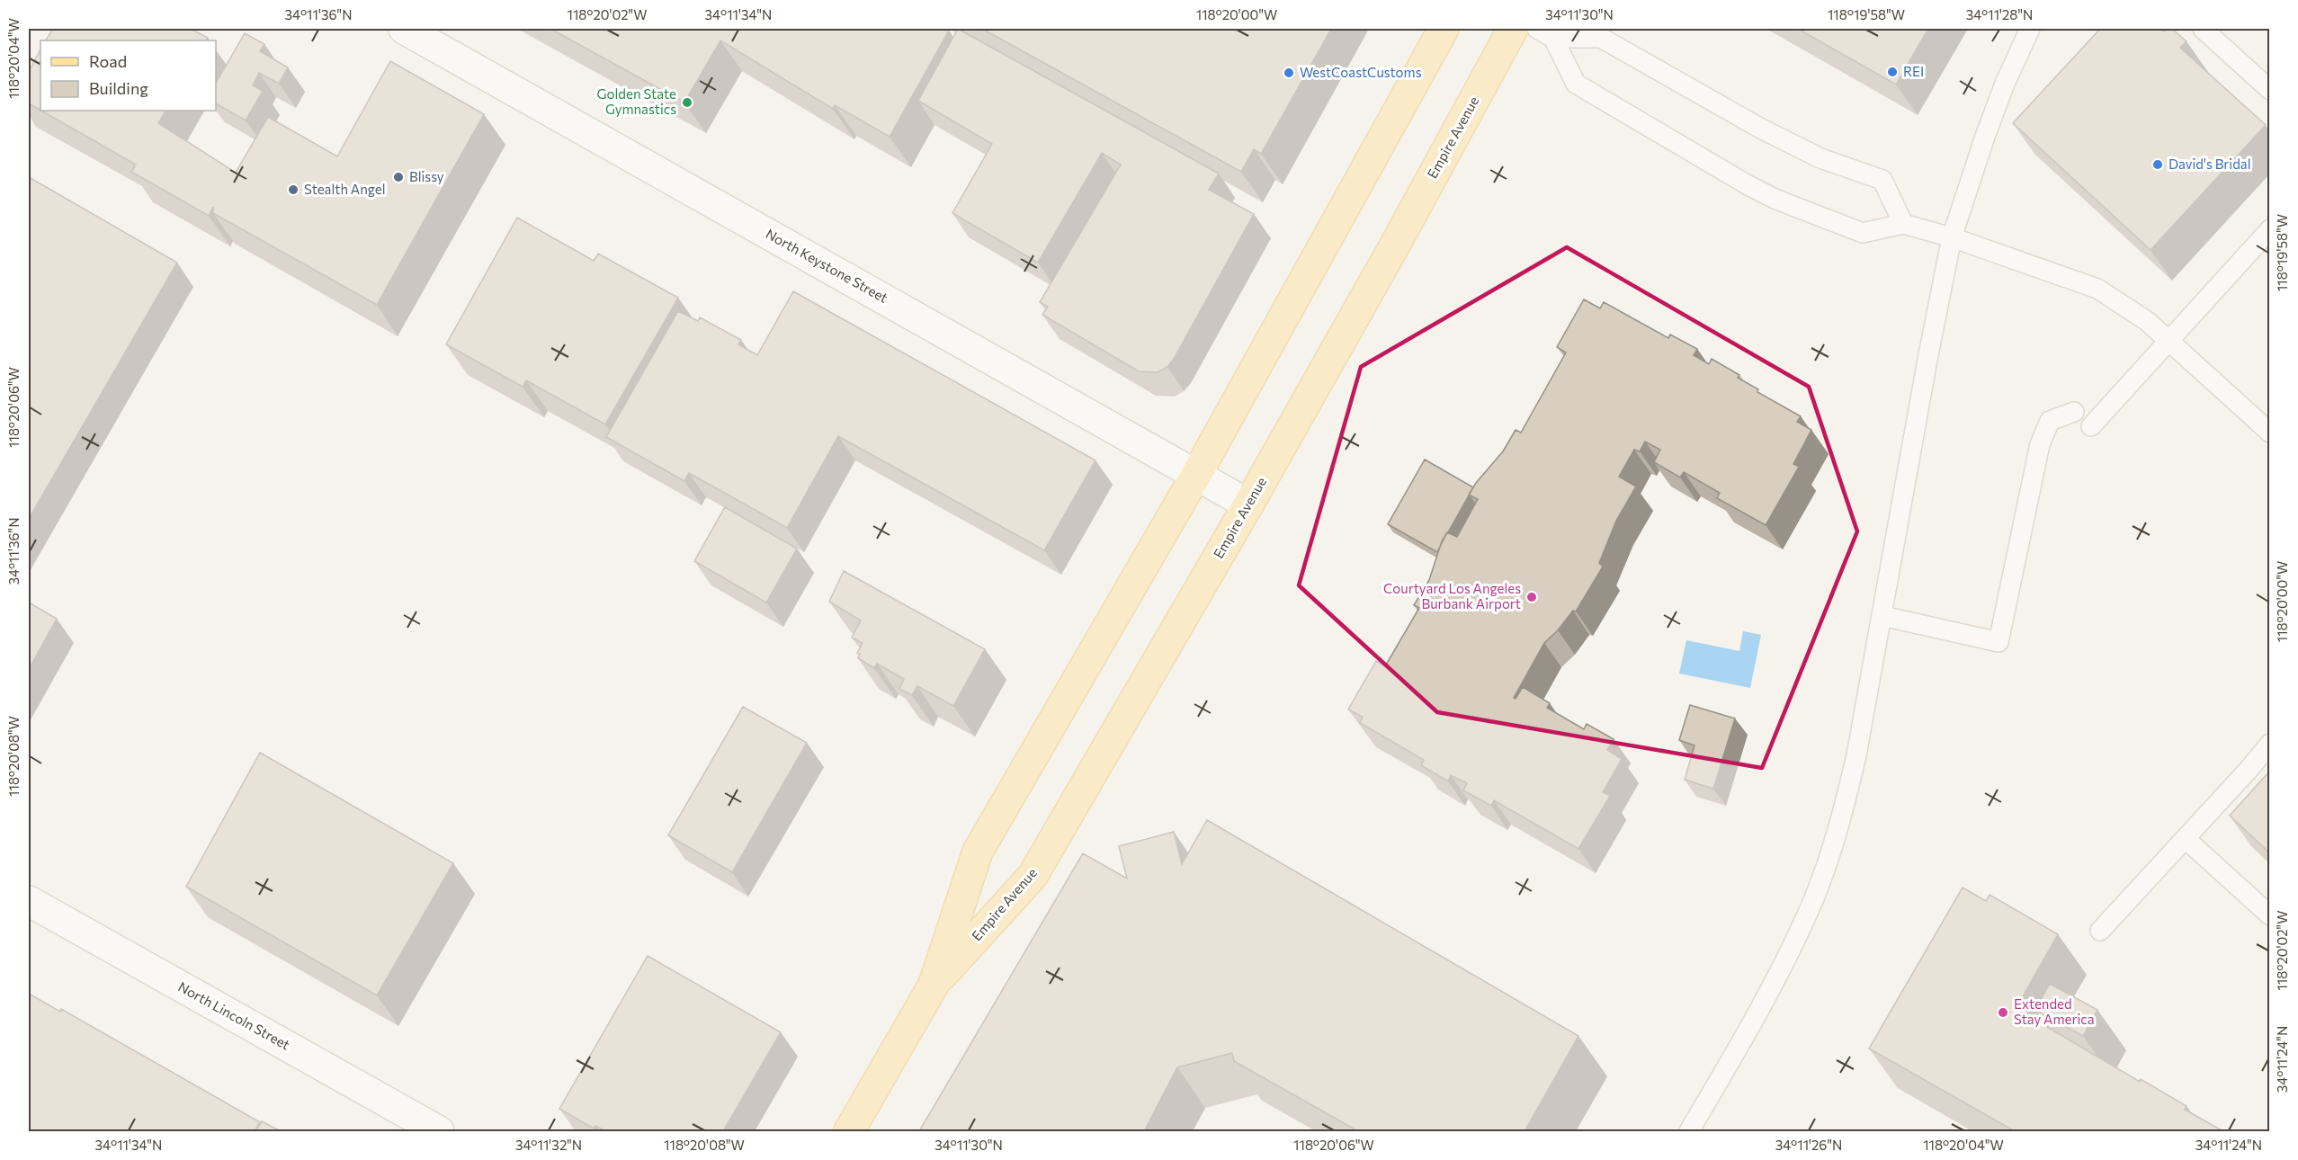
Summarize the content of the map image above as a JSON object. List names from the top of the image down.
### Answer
{
  "streets": {
    "main road": ["Empire Avenue"],
    "street": ["North Keystone Street", "North Lincoln Street"]
  },
  "crossings": [
    ["Empire Avenue", "North Keystone Street"]
  ],
  "places": [
    "REI",
    "WestCoastCustoms",
    "Golden State Gymnastics",
    "David's Bridal",
    "Blissy",
    "Stealth Angel",
    "Courtyard Los Angeles Burbank Airport",
    "Extended Stay America"
  ],
  "legend": ["Road", "Building"],
  "coordinates": [
    "34°11'36\"N",
    "118°20'02\"W",
    "34°11'34\"N",
    "118°20'00\"W",
    "34°11'30\"N",
    "118°19'58\"W",
    "34°11'28\"N",
    "118°20'04\"W",
    "118°20'06\"W",
    "118°20'08\"W",
    "34°11'24\"N",
    "34°11'32\"N",
    "34°11'26\"N"
  ]
}
